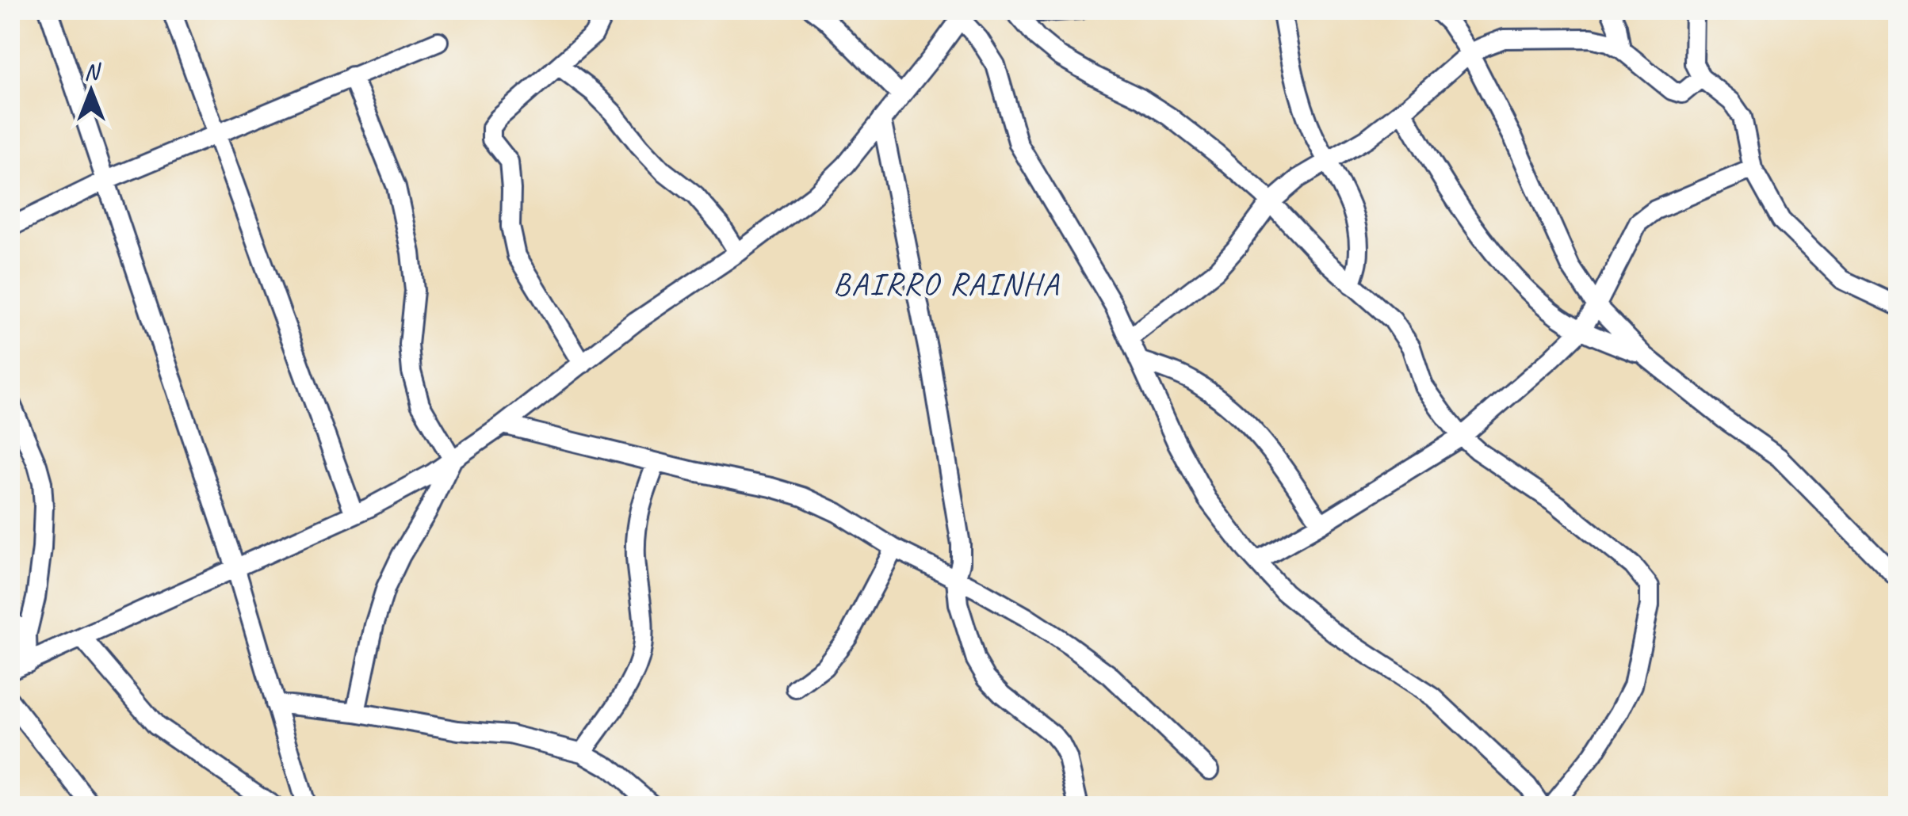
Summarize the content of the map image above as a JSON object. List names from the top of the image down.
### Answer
{
  "districts": ["BAIRRO RAINHA"],
  "north": "top"
}
